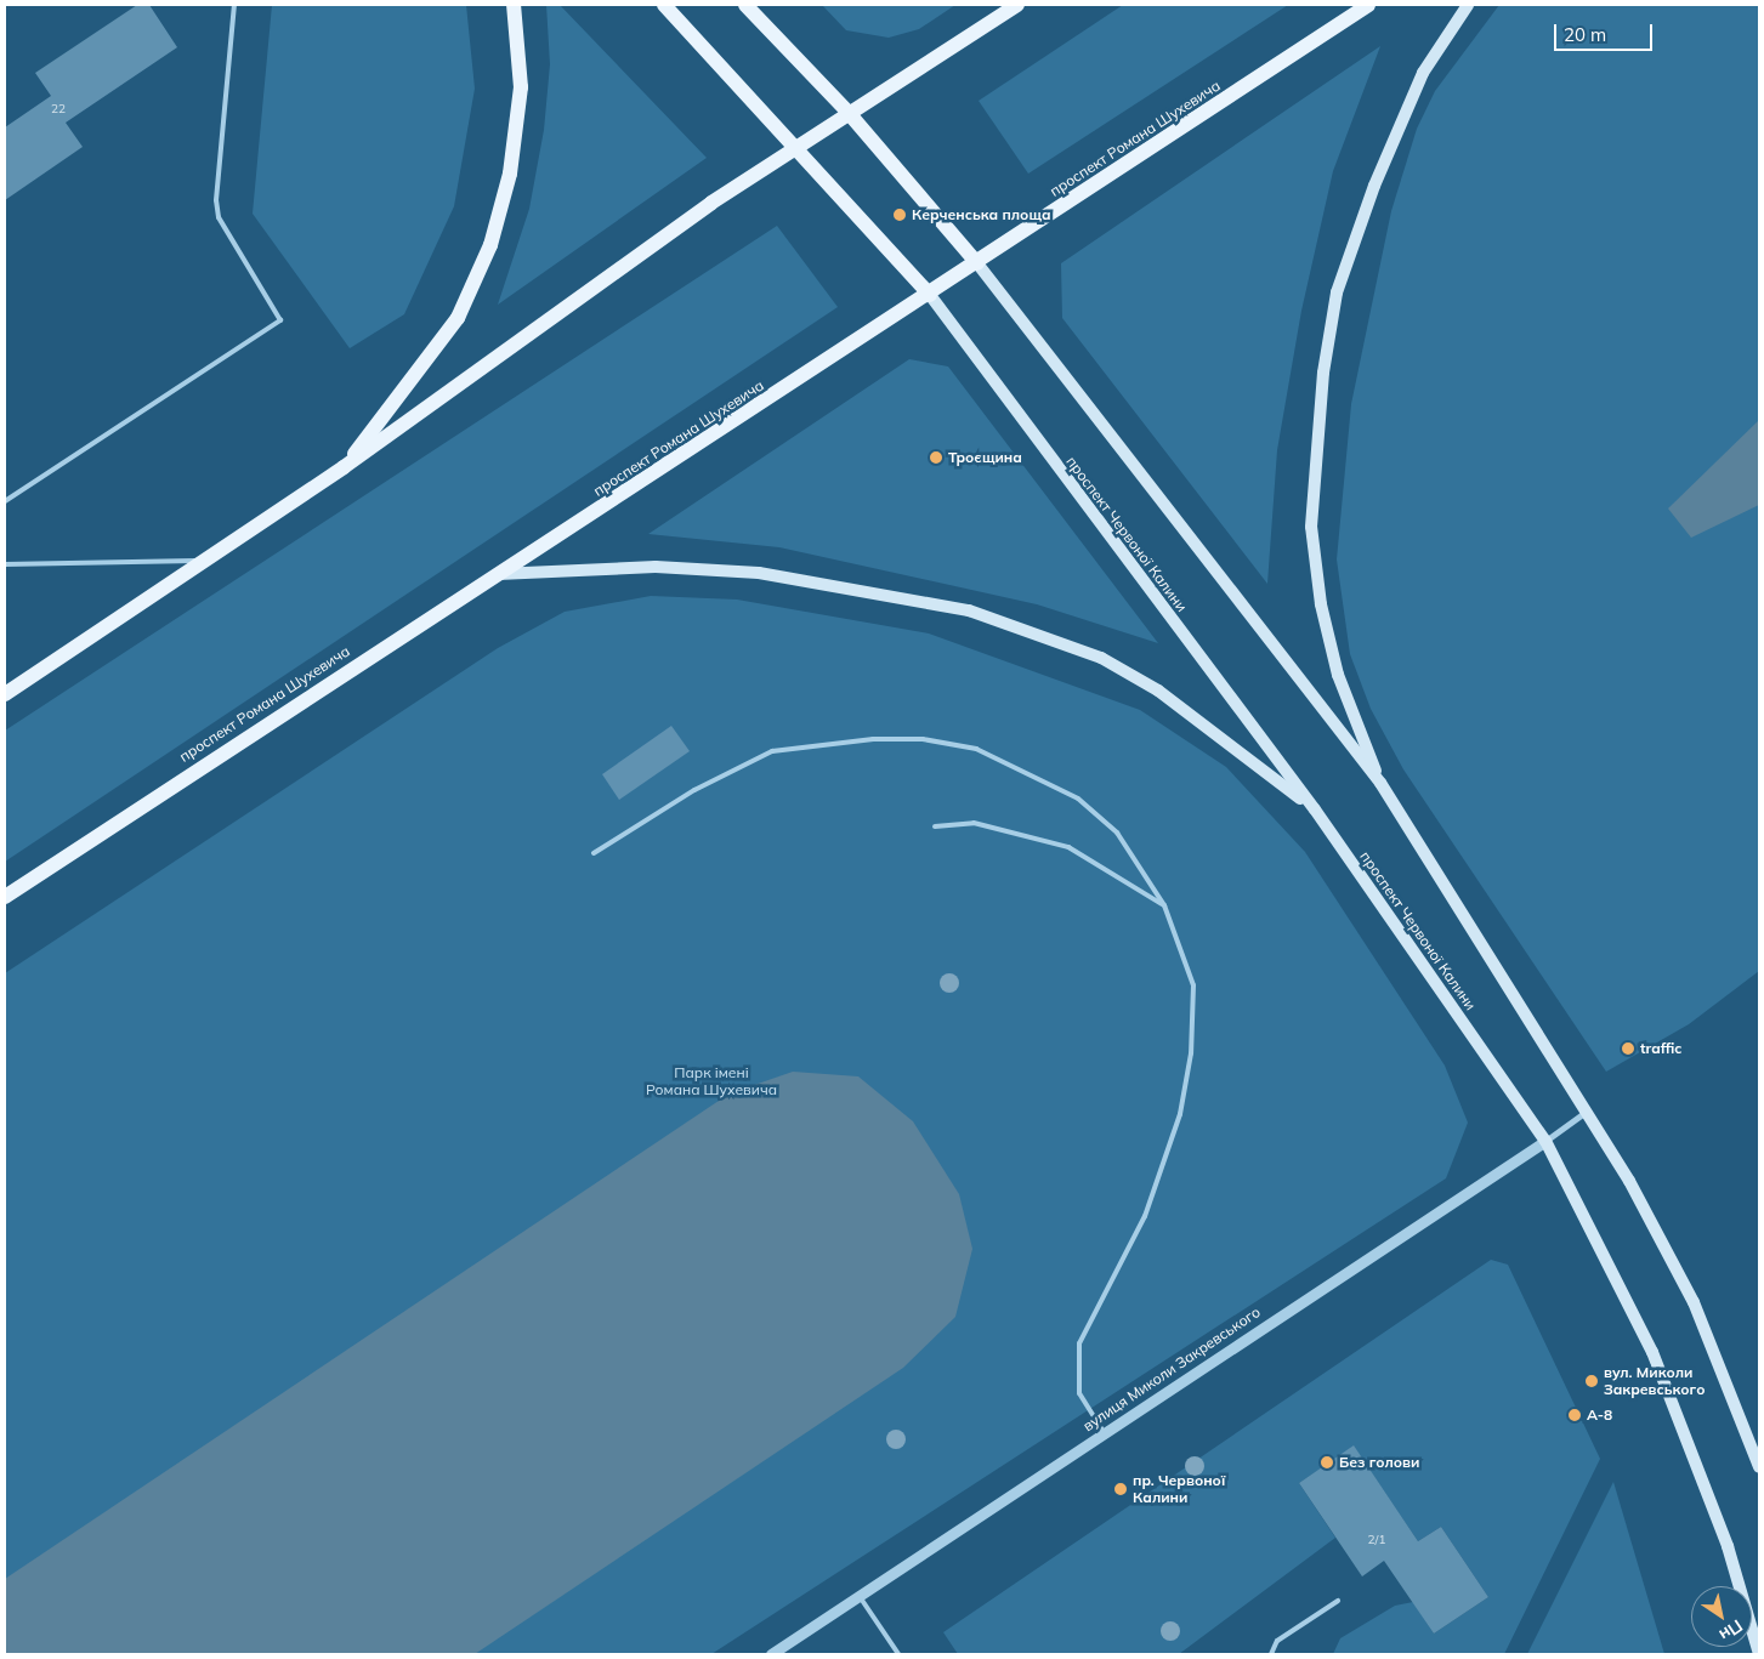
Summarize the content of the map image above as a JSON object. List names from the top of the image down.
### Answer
{
  "streets": {
    "main road": ["проспект Романа Шухевича", "проспект Червоної Калини"],
    "street": ["вулиця Миколи Закревського"]
  },
  "crossings": [
    ["проспект Романа Шухевича", "проспект Червоної Калини"],
    ["проспект Червоної Калини", "вулиця Миколи Закревського"]
  ],
  "parks": ["Парк імені Романа Шухевича"],
  "places": [
    "Керченська площа",
    "Троєщина",
    "traffic",
    "вул. Миколи Закревського",
    "А-8",
    "Без голови",
    "пр. Червоної Калини"
  ],
  "house_numbers": ["22", "2/1"],
  "scale_bar": "20 m",
  "north": "bottom right"
}
